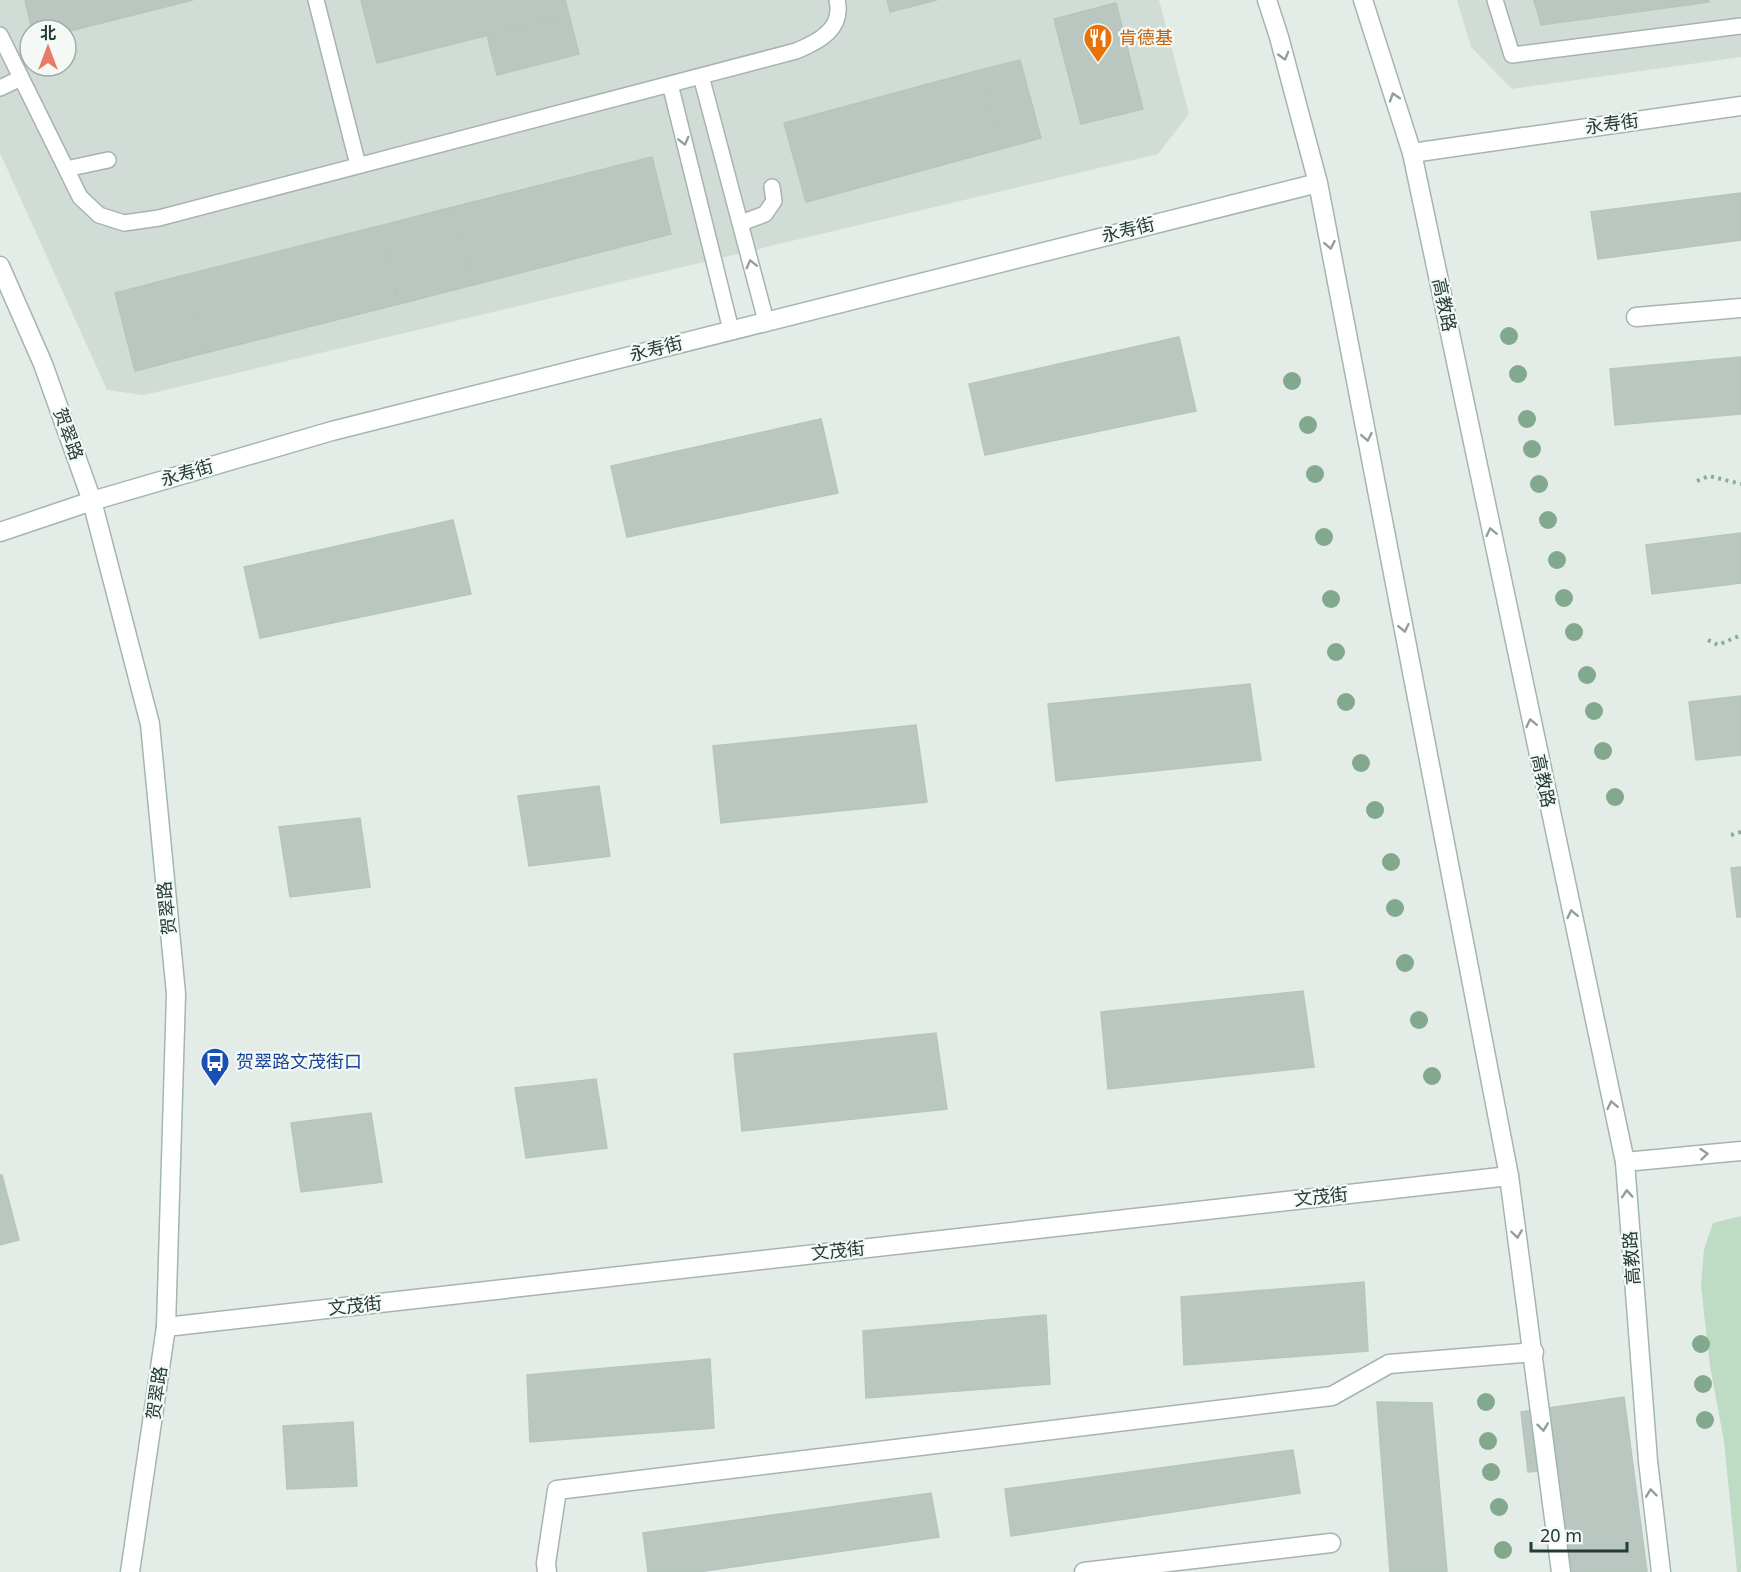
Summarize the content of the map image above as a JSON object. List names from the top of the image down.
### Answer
{
  "streets": {
    "street": [
      "永寿街",
      "高教路",
      "贺翠路",
      "文茂街"
    ]
  },
  "crossings": [
    ["永寿街", "高教路"],
    ["永寿街", "贺翠路"],
    ["贺翠路", "文茂街"]
  ],
  "places": {
    "restaurant": ["肯德基"],
    "bus stop": ["贺翠路文茂街口"]
  },
  "scale_bar": "20 m",
  "north": "top"
}
